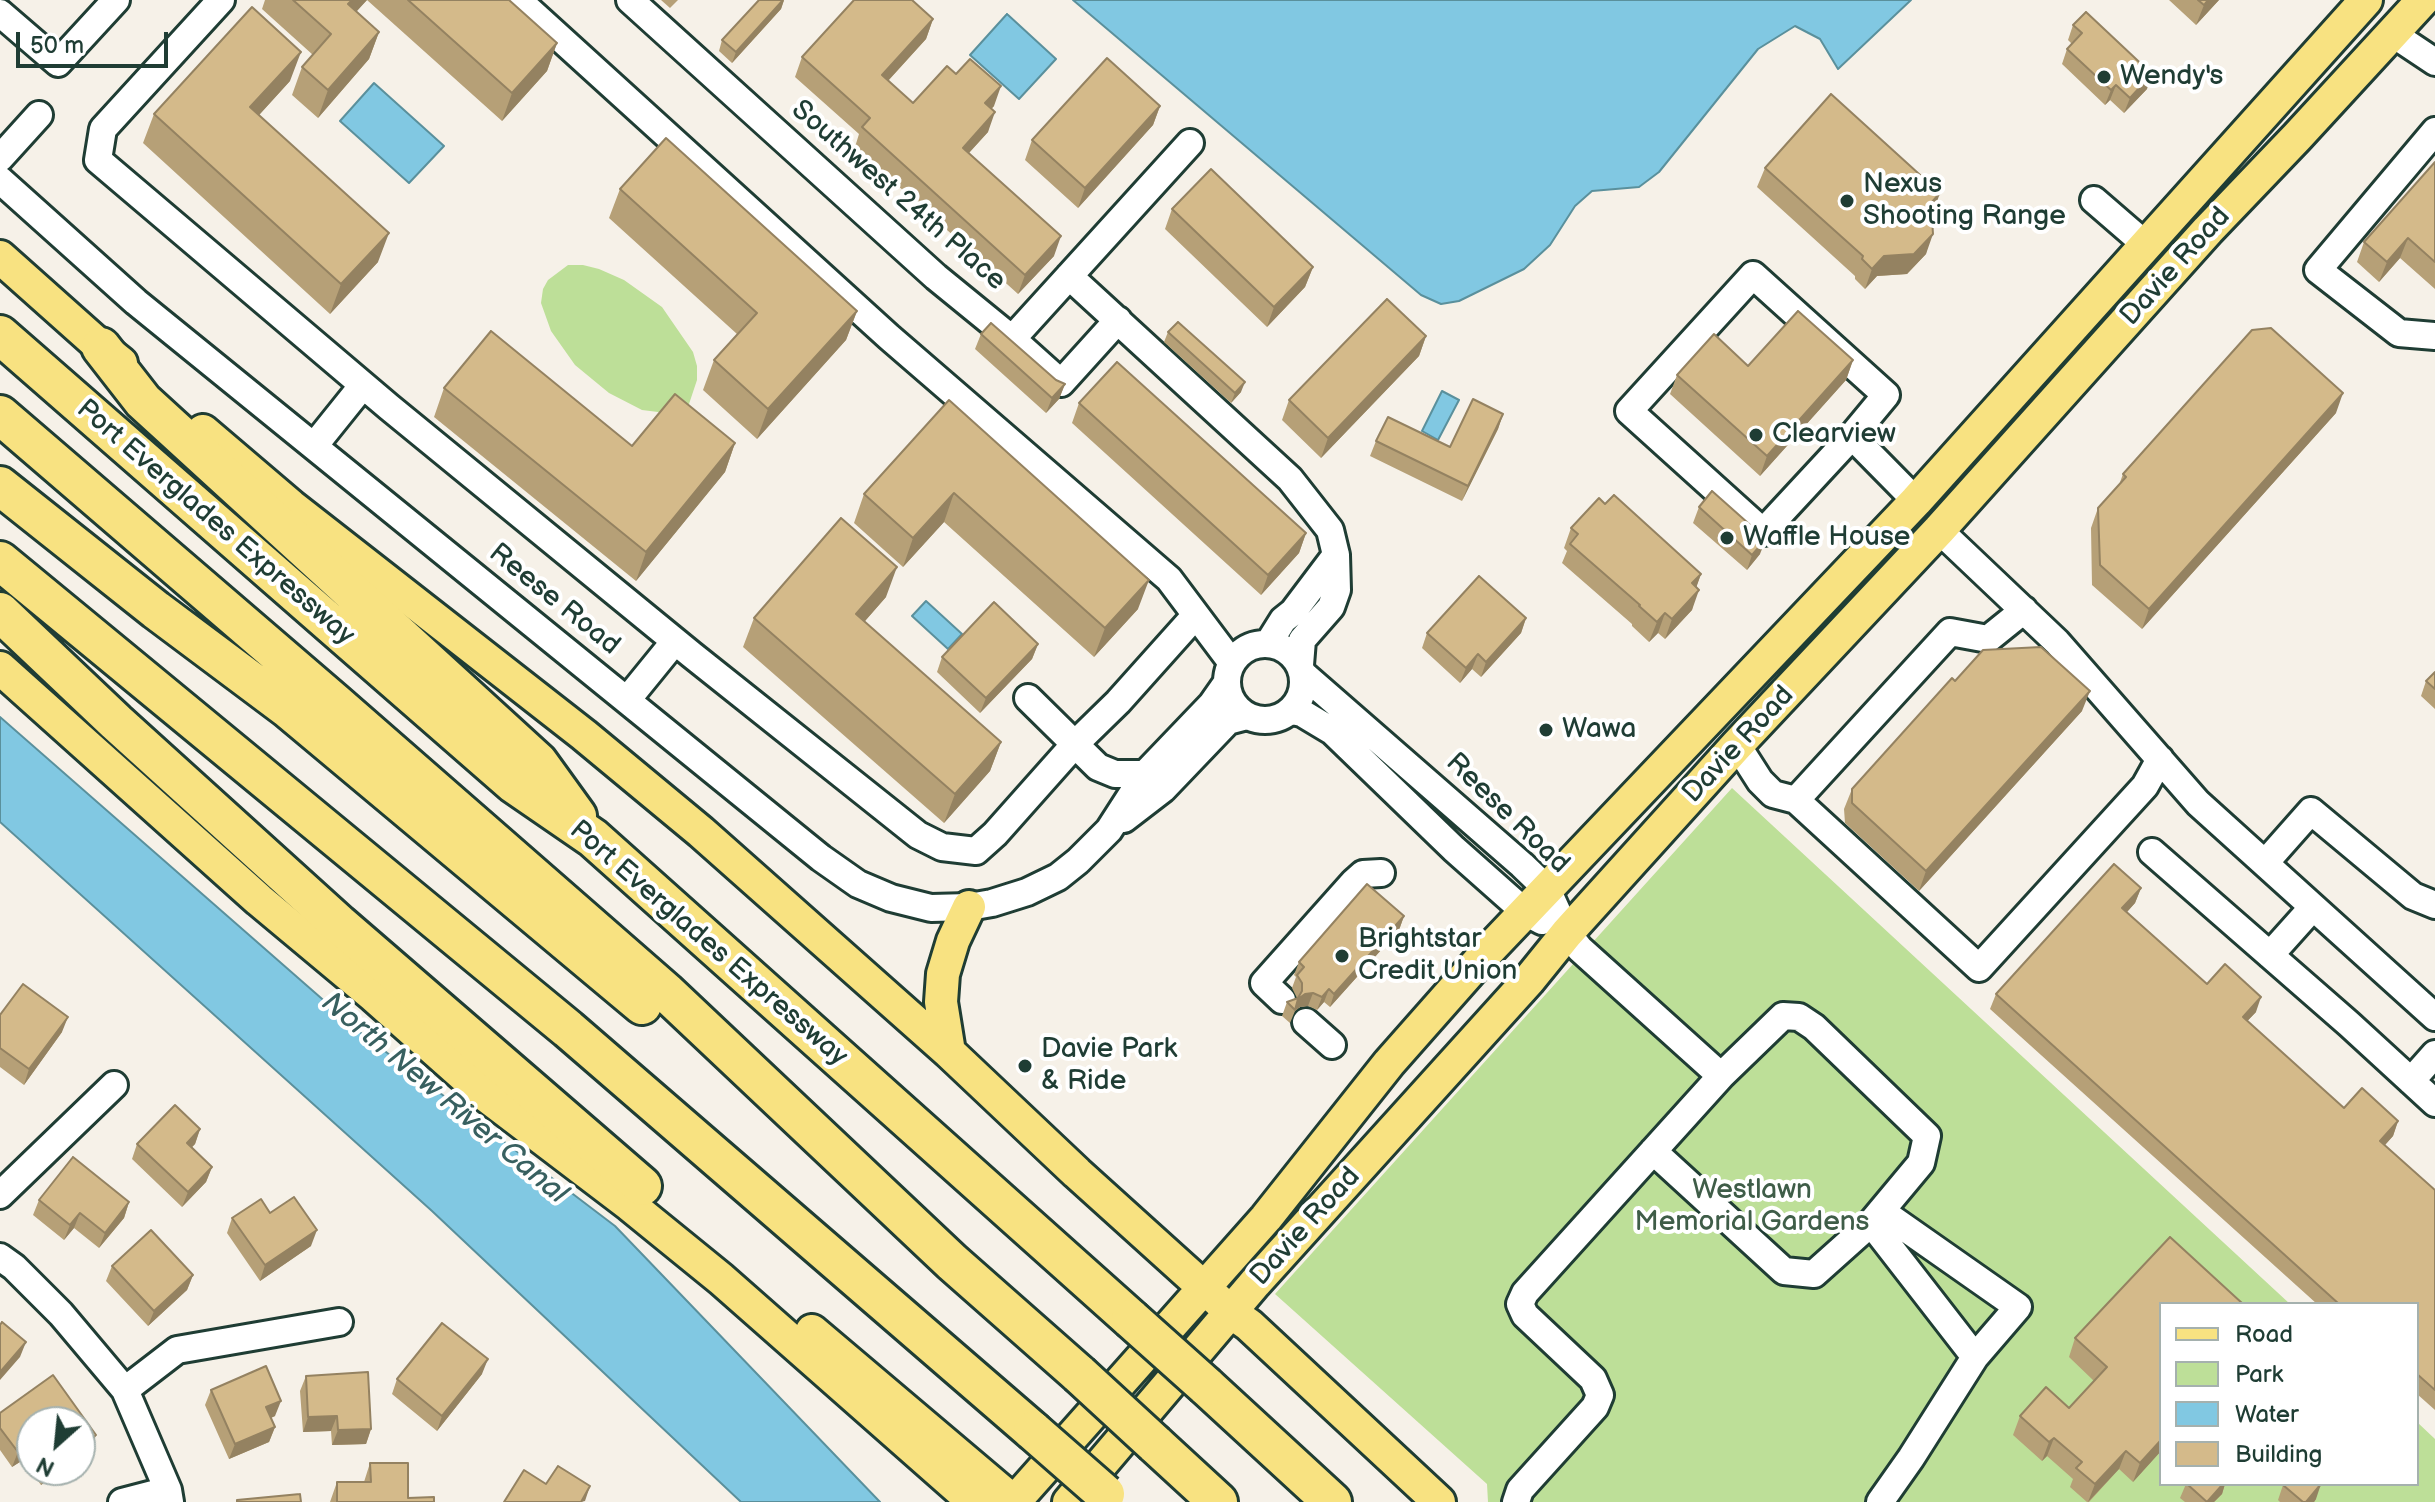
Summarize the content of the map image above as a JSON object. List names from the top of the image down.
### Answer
{
  "streets": {
    "highway": ["Port Everglades Expressway"],
    "main road": ["Davie Road"],
    "street": ["Southwest 24th Place", "Reese Road"]
  },
  "crossings": [
    ["Davie Road", "Reese Road"]
  ],
  "water": ["North New River Canal"],
  "parks": ["Westlawn Memorial Gardens"],
  "places": [
    "Wendy's",
    "Nexus Shooting Range",
    "Clearview",
    "Waffle House",
    "Wawa",
    "Brightstar Credit Union",
    "Davie Park & Ride"
  ],
  "legend": [
    "Road",
    "Park",
    "Water",
    "Building"
  ],
  "scale_bar": "50 m",
  "north": "bottom left"
}
